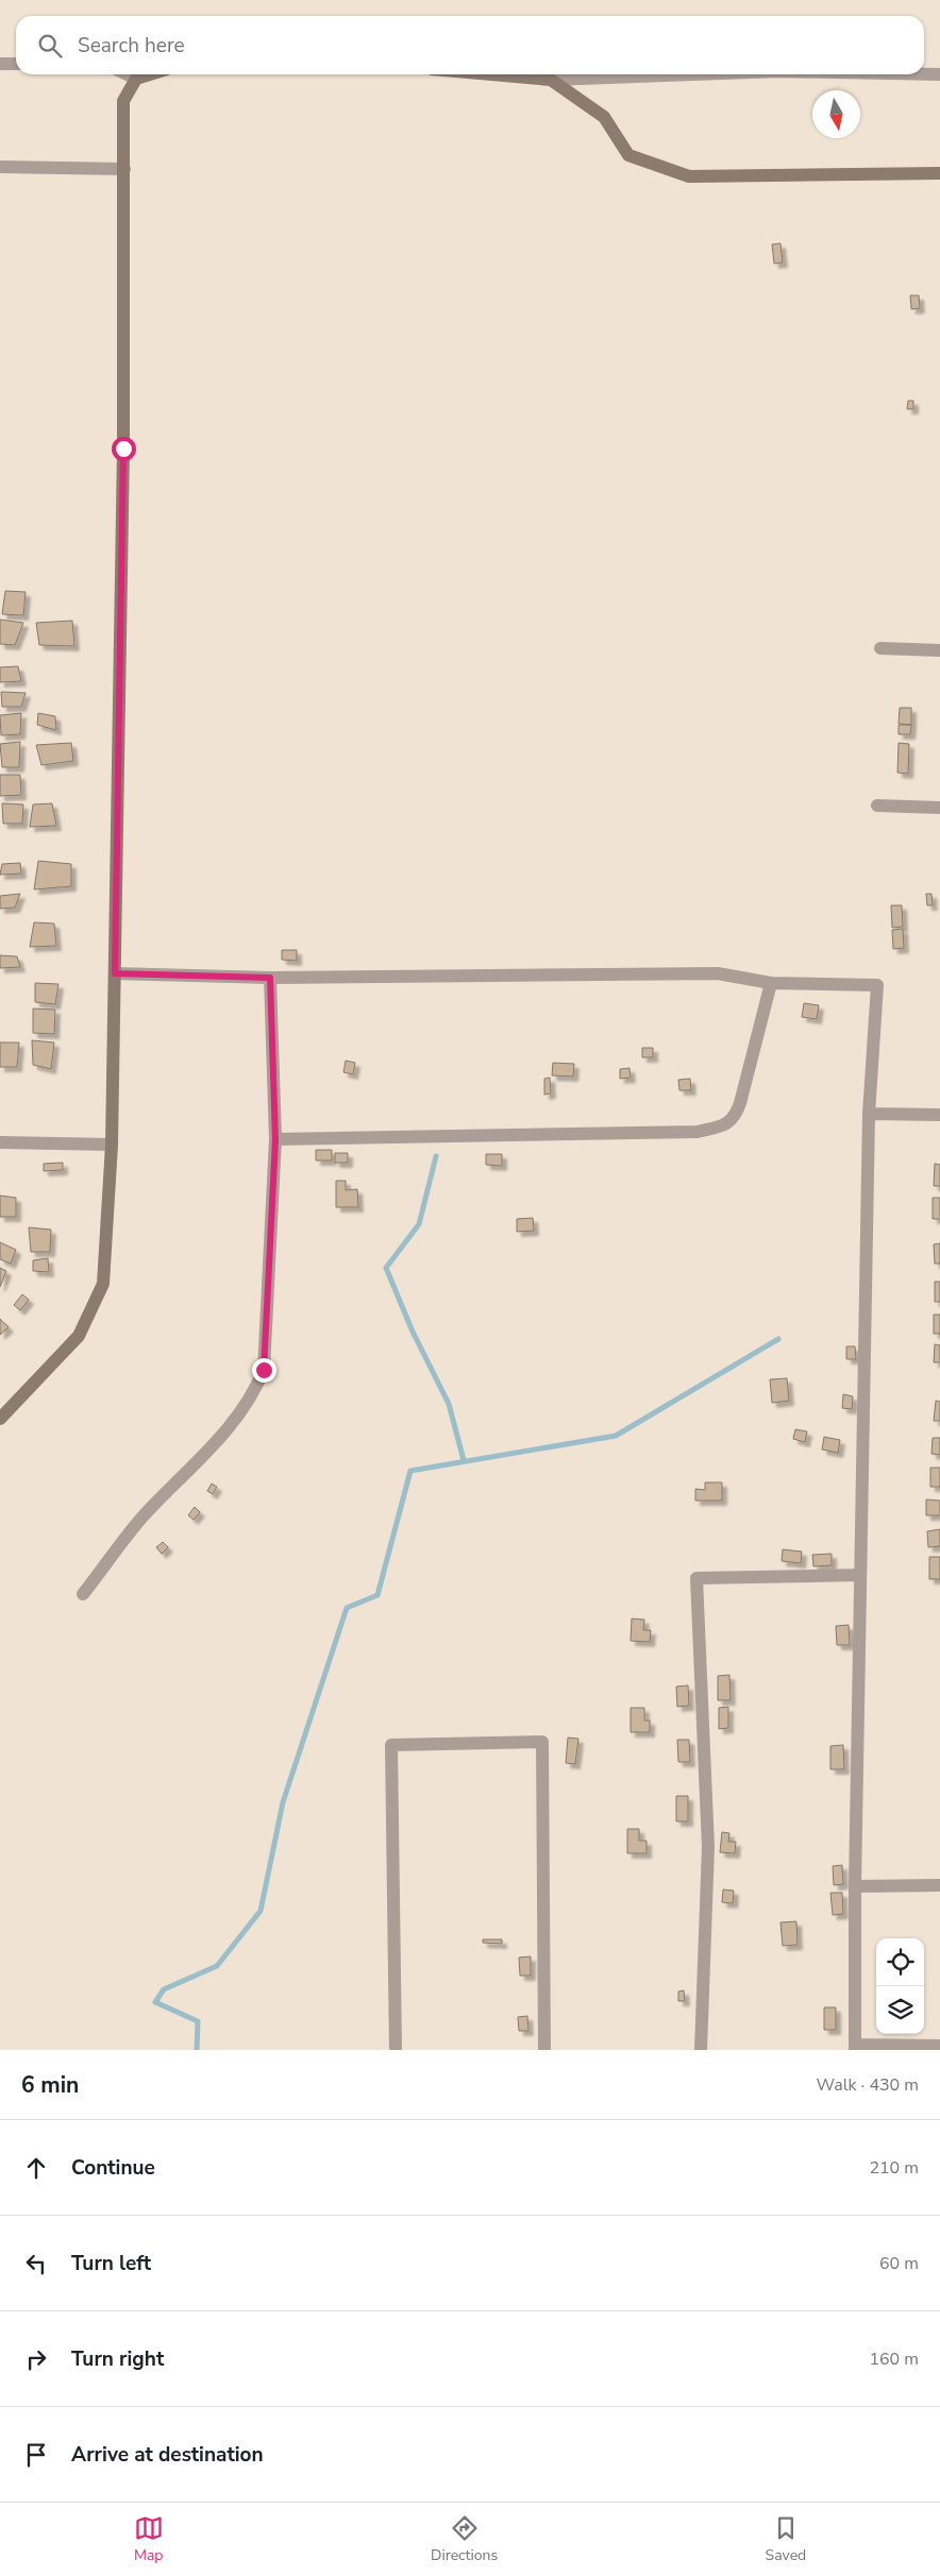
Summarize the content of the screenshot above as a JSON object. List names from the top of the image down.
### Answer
{
  "north": "bottom",
  "page": {
    "search": "Search here",
    "heading": ["6 min", "Walk · 430 m"],
    "list": [
      ["Continue", "210 m"],
      ["Turn left", "60 m"],
      ["Turn right", "160 m"],
      "Arrive at destination"
    ],
    "nav": ["Map", "Directions", "Saved"]
  }
}
